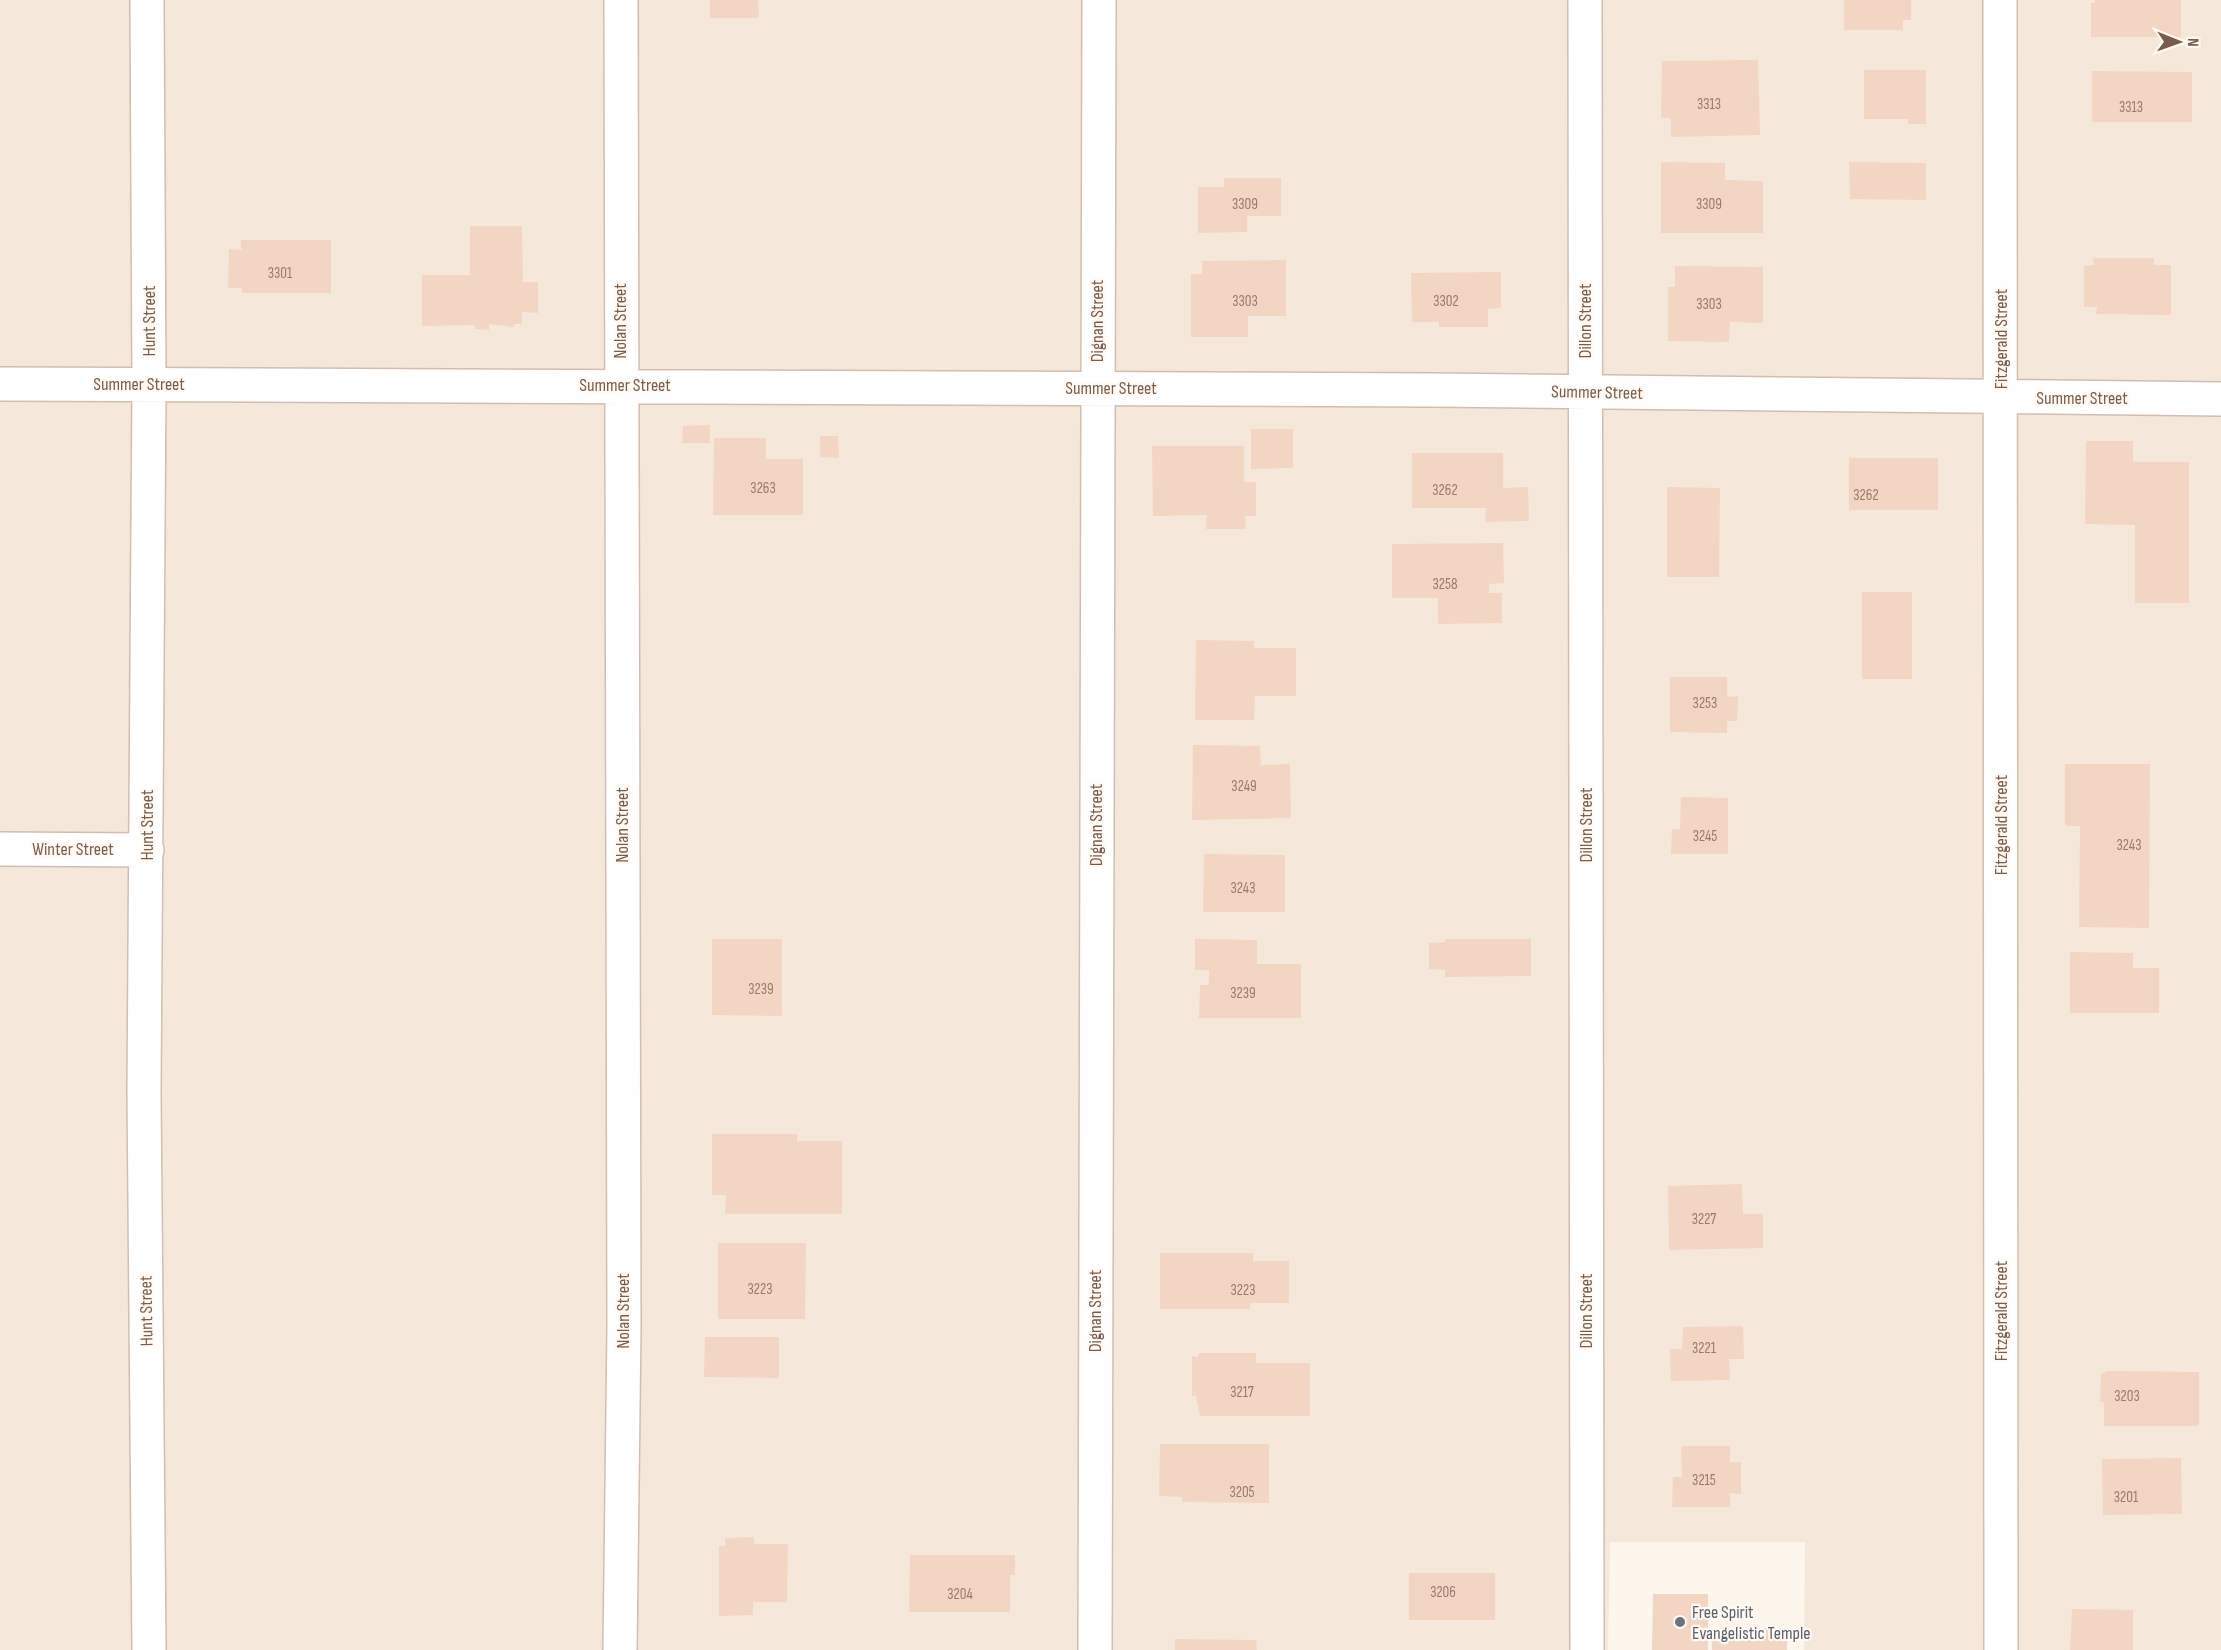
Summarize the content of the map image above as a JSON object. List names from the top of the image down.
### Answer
{
  "streets": {
    "street": [
      "Hunt Street",
      "Nolan Street",
      "Dignan Street",
      "Dillon Street",
      "Fitzgerald Street",
      "Summer Street",
      "Winter Street"
    ]
  },
  "crossings": [
    ["Hunt Street", "Summer Street"],
    ["Hunt Street", "Winter Street"],
    ["Nolan Street", "Summer Street"],
    ["Dignan Street", "Summer Street"],
    ["Dillon Street", "Summer Street"],
    ["Fitzgerald Street", "Summer Street"]
  ],
  "places": ["Free Spirit Evangelistic Temple"],
  "house_numbers": [
    "3313",
    "3313",
    "3309",
    "3309",
    "3301",
    "3303",
    "3302",
    "3303",
    "3263",
    "3262",
    "3262",
    "3258",
    "3253",
    "3249",
    "3245",
    "3243",
    "3243",
    "3239",
    "3239",
    "3227",
    "3223",
    "3223",
    "3221",
    "3217",
    "3203",
    "3215",
    "3205",
    "3201",
    "3206",
    "3204"
  ],
  "north": "right"
}
